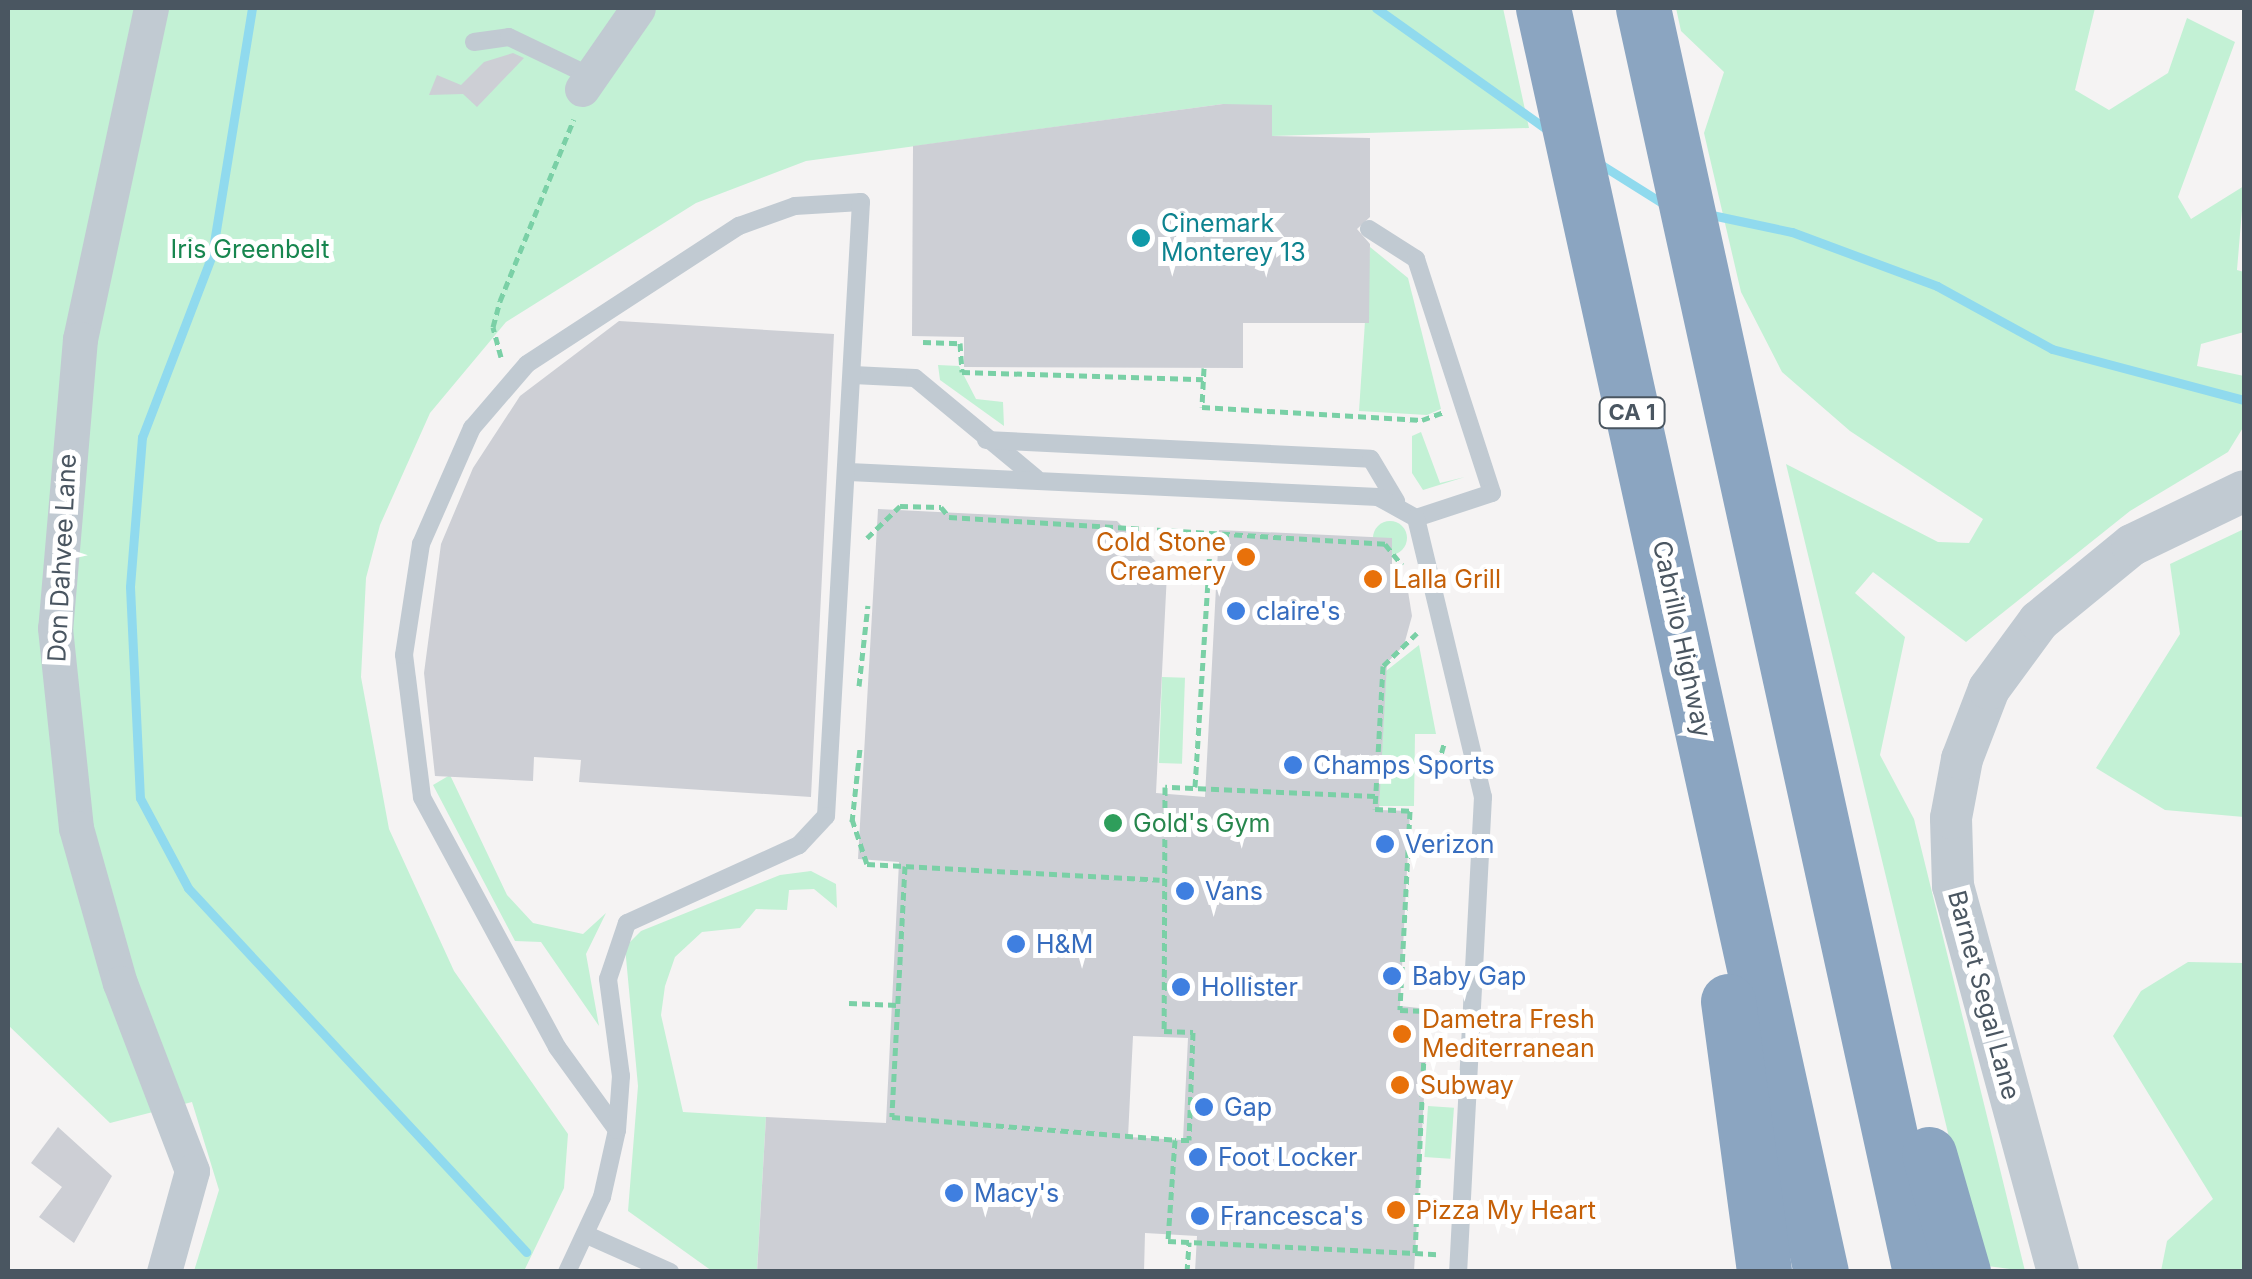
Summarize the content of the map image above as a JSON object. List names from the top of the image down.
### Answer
{
  "streets": {
    "highway": ["CA 1", "Cabrillo Highway"],
    "street": ["Don Dahvee Lane", "Barnet Segal Lane"]
  },
  "parks": ["Iris Greenbelt"],
  "places": [
    "Cinemark Monterey 13",
    "Cold Stone Creamery",
    "Lalla Grill",
    "claire's",
    "Champs Sports",
    "Gold's Gym",
    "Verizon",
    "Vans",
    "H&M",
    "Baby Gap",
    "Hollister",
    "Dametra Fresh Mediterranean",
    "Subway",
    "Gap",
    "Foot Locker",
    "Macy's",
    "Pizza My Heart",
    "Francesca's"
  ]
}
